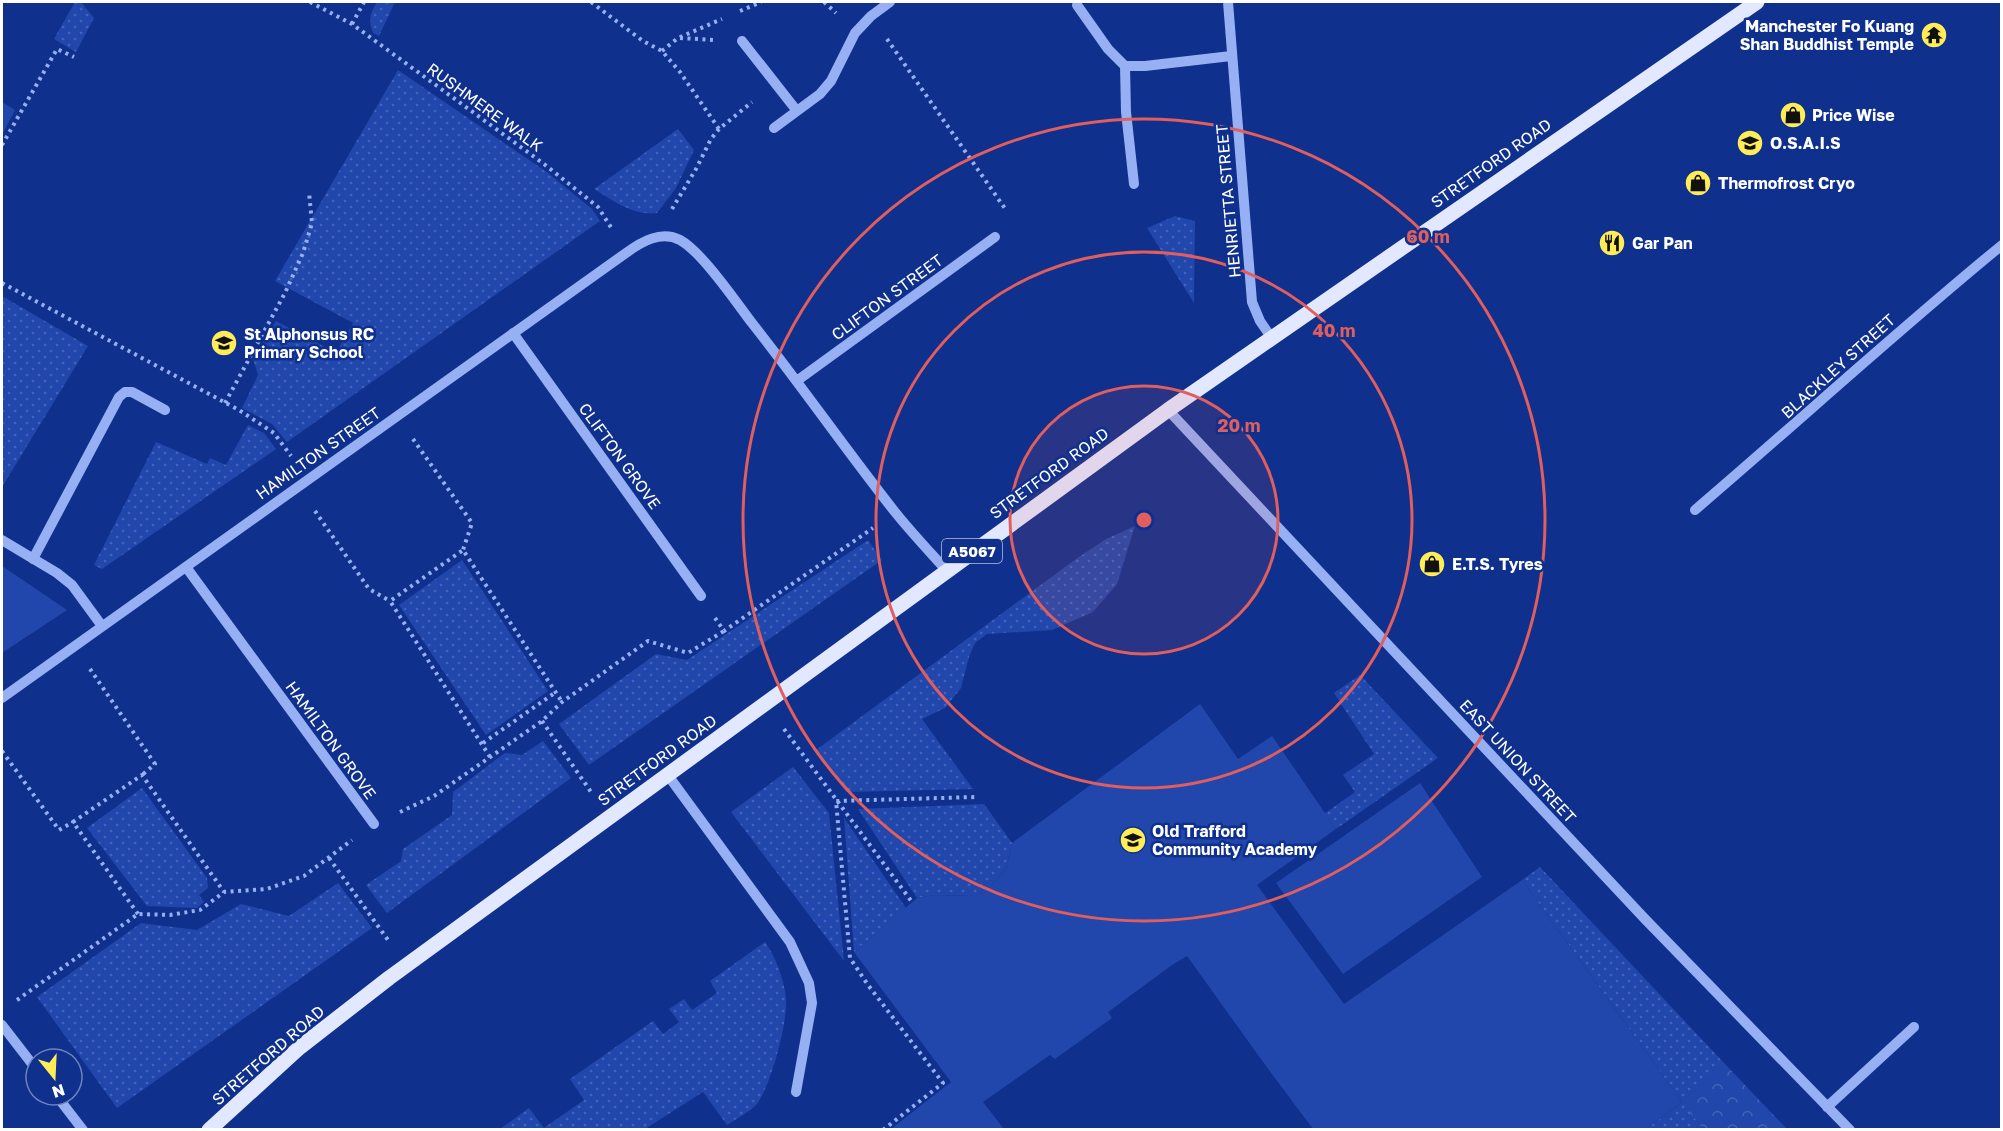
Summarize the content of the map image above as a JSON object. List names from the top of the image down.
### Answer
{
  "streets": {
    "main road": ["STRETFORD ROAD", "A5067"],
    "street": [
      "HENRIETTA STREET",
      "CLIFTON STREET",
      "BLACKLEY STREET",
      "HAMILTON STREET",
      "CLIFTON GROVE",
      "HAMILTON GROVE",
      "EAST UNION STREET"
    ],
    "path": ["RUSHMERE WALK"]
  },
  "crossings": [
    ["RUSHMERE WALK", "HAMILTON STREET"],
    ["STRETFORD ROAD", "HENRIETTA STREET"],
    ["STRETFORD ROAD", "EAST UNION STREET"],
    ["HAMILTON STREET", "CLIFTON GROVE"],
    ["HAMILTON STREET", "HAMILTON GROVE"]
  ],
  "places": {
    "temple": ["Manchester Fo Kuang Shan Buddhist Temple"],
    "shop": ["Price Wise", "Thermofrost Cryo", "E.T.S. Tyres"],
    "school or university": ["O.S.A.I.S", "St Alphonsus RC Primary School", "Old Trafford Community Academy"],
    "restaurant": ["Gar Pan"]
  },
  "north": "bottom",
  "rings": ["60 m", "40 m", "20 m"]
}
